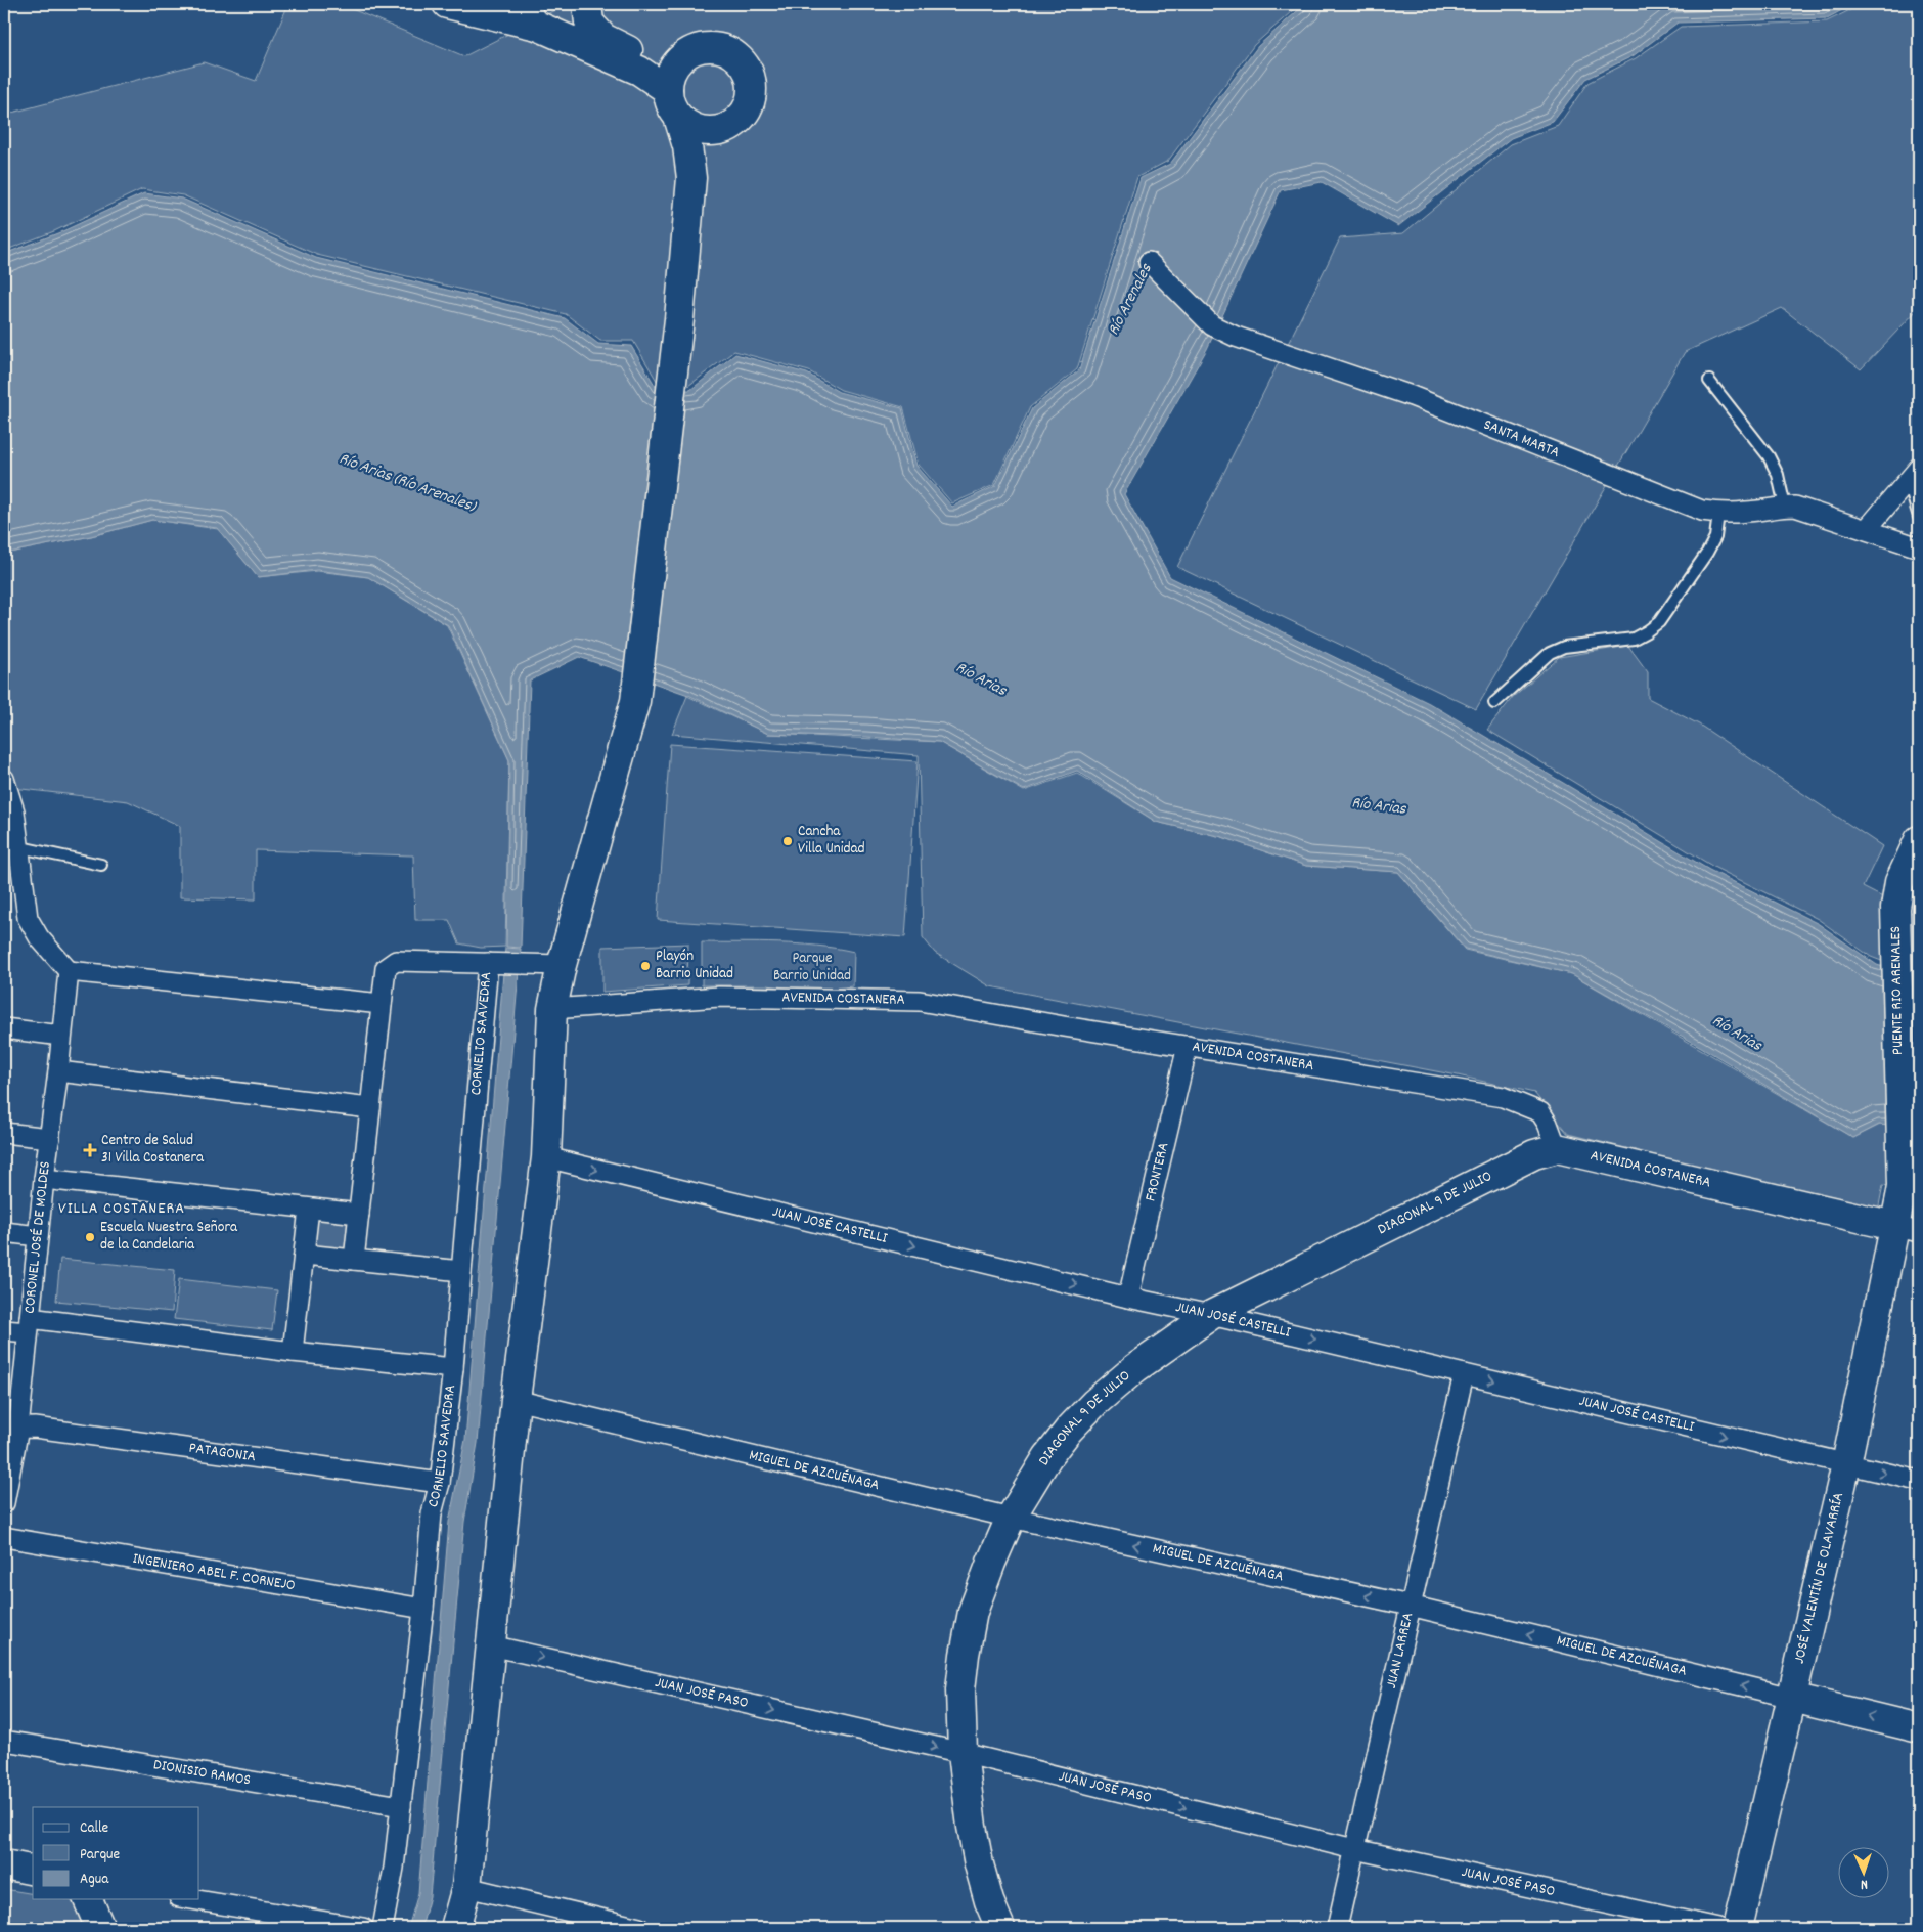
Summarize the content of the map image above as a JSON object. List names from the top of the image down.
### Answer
{
  "streets": {
    "street": [
      "SANTA MARTA",
      "PUENTE RIO ARENALES",
      "AVENIDA COSTANERA",
      "CORNELIO SAAVEDRA",
      "FRONTERA",
      "DIAGONAL 9 DE JULIO",
      "JUAN JOSÉ CASTELLI",
      "CORONEL JOSÉ DE MOLDES",
      "PATAGONIA",
      "MIGUEL DE AZCUÉNAGA",
      "INGENIERO ABEL F. CORNEJO",
      "JOSÉ VALENTÍN DE OLAVARRÍA",
      "JUAN LARREA",
      "JUAN JOSÉ PASO",
      "DIONISIO RAMOS"
    ]
  },
  "crossings": [
    ["PUENTE RIO ARENALES", "AVENIDA COSTANERA"],
    ["PUENTE RIO ARENALES", "JOSÉ VALENTÍN DE OLAVARRÍA"],
    ["AVENIDA COSTANERA", "FRONTERA"],
    ["AVENIDA COSTANERA", "DIAGONAL 9 DE JULIO"],
    ["AVENIDA COSTANERA", "JOSÉ VALENTÍN DE OLAVARRÍA"],
    ["CORNELIO SAAVEDRA", "PATAGONIA"],
    ["CORNELIO SAAVEDRA", "INGENIERO ABEL F. CORNEJO"],
    ["CORNELIO SAAVEDRA", "DIONISIO RAMOS"],
    ["FRONTERA", "JUAN JOSÉ CASTELLI"],
    ["DIAGONAL 9 DE JULIO", "JUAN JOSÉ CASTELLI"],
    ["DIAGONAL 9 DE JULIO", "MIGUEL DE AZCUÉNAGA"],
    ["DIAGONAL 9 DE JULIO", "JUAN JOSÉ PASO"],
    ["JUAN JOSÉ CASTELLI", "JOSÉ VALENTÍN DE OLAVARRÍA"],
    ["JUAN JOSÉ CASTELLI", "JUAN LARREA"],
    ["CORONEL JOSÉ DE MOLDES", "PATAGONIA"],
    ["MIGUEL DE AZCUÉNAGA", "JOSÉ VALENTÍN DE OLAVARRÍA"],
    ["MIGUEL DE AZCUÉNAGA", "JUAN LARREA"],
    ["JUAN LARREA", "JUAN JOSÉ PASO"]
  ],
  "one_way": ["JUAN JOSÉ CASTELLI", "MIGUEL DE AZCUÉNAGA", "JUAN JOSÉ PASO"],
  "districts": ["VILLA COSTANERA"],
  "water": ["Río Arenales", "Río Arias (Río Arenales)", "Río Arias"],
  "parks": ["Parque Barrio Unidad"],
  "places": {
    "other": ["Cancha Villa Unidad", "Playón Barrio Unidad", "Escuela Nuestra Señora de la Candelaria"],
    "health": ["Centro de Salud 31 Villa Costanera"]
  },
  "legend": ["Calle", "Parque", "Agua"],
  "north": "bottom"
}
